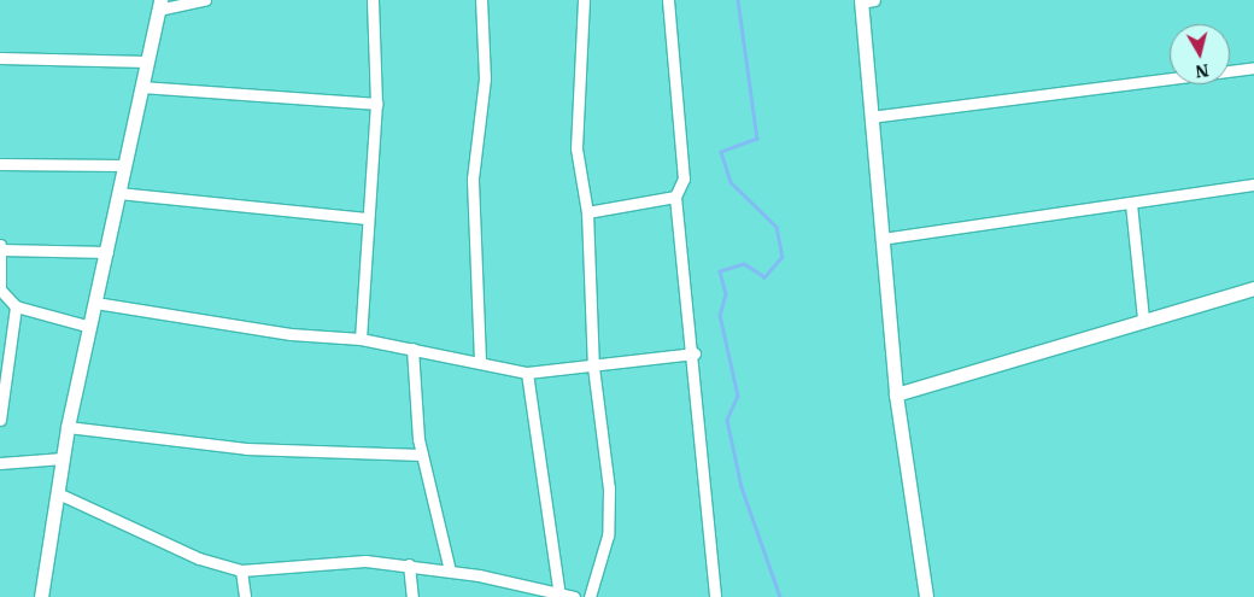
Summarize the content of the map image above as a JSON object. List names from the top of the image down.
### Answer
{
  "north": "bottom"
}
